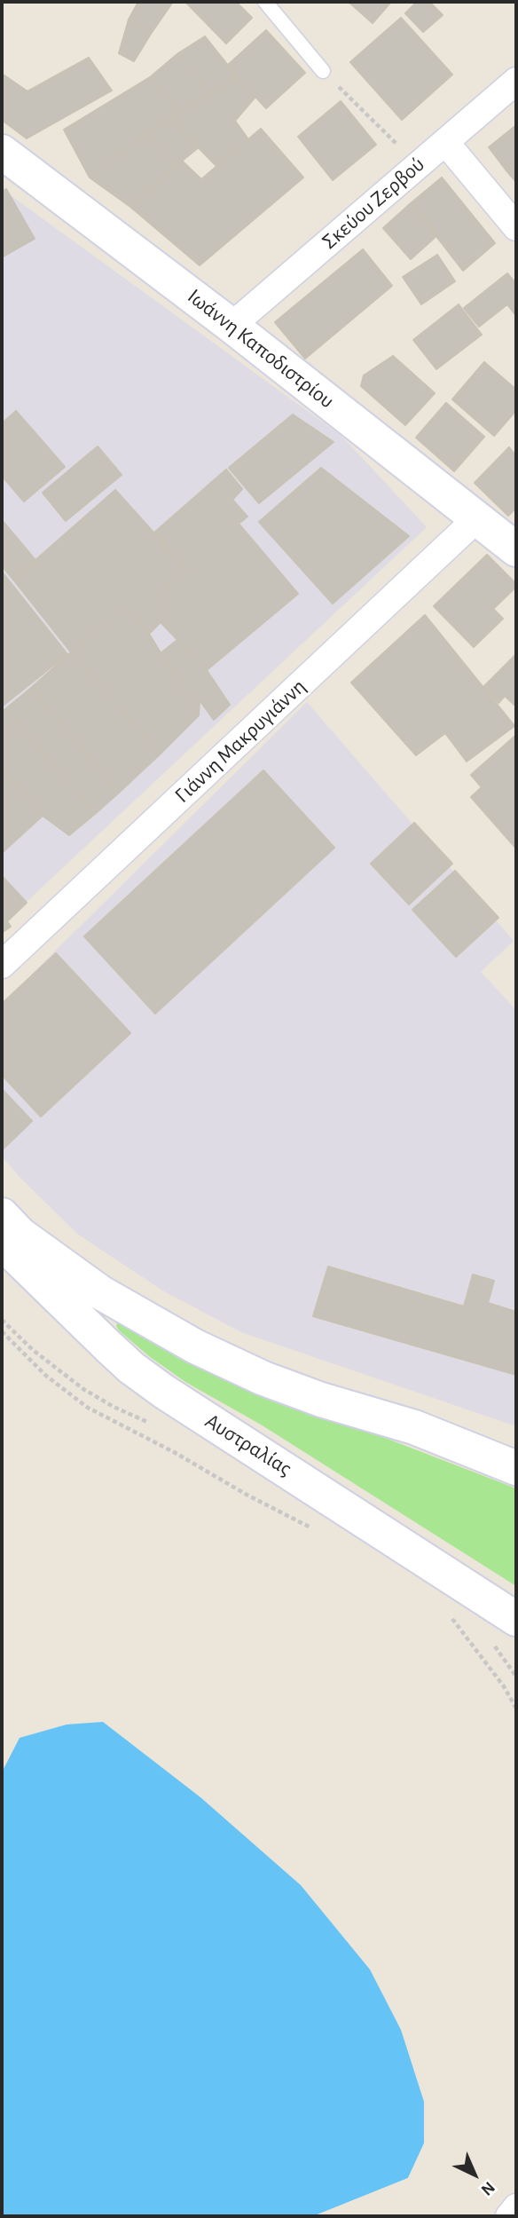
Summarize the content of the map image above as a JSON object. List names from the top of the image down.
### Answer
{
  "streets": {
    "main road": ["Ιωάννη Καποδιστρίου", "Αυστραλίας"],
    "street": ["Σκεύου Ζερβού", "Γιάννη Μακρυγιάννη"]
  },
  "crossings": [
    ["Σκεύου Ζερβού", "Ιωάννη Καποδιστρίου"],
    ["Ιωάννη Καποδιστρίου", "Γιάννη Μακρυγιάννη"]
  ],
  "north": "bottom right"
}
